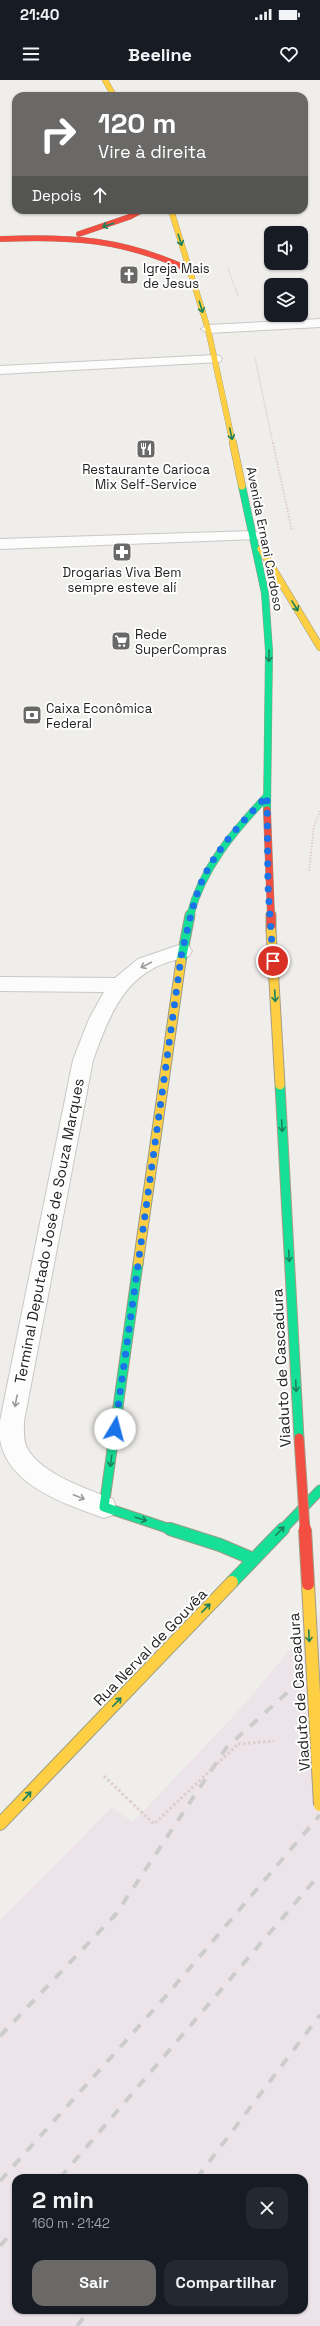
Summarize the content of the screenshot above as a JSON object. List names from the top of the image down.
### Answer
{
  "streets": {
    "main road": ["Avenida Ernani Cardoso", "Viaduto de Cascadura", "Rua Nerval de Gouvêa"],
    "street": ["Terminal Deputado José de Souza Marques"]
  },
  "crossings": [
    ["Avenida Ernani Cardoso", "Viaduto de Cascadura"]
  ],
  "one_way": [
    "Avenida Ernani Cardoso",
    "Terminal Deputado José de Souza Marques",
    "Viaduto de Cascadura",
    "Rua Nerval de Gouvêa"
  ],
  "places": {
    "church": ["Igreja Mais de Jesus"],
    "restaurant": ["Restaurante Carioca Mix Self-Service"],
    "pharmacy": ["Drogarias Viva Bem sempre esteve alí"],
    "supermarket": ["Rede SuperCompras"],
    "bank": ["Caixa Econômica Federal"]
  },
  "page": {
    "status": "21:40",
    "header": "Beeline",
    "turn": ["120 m", "Vire à direita"],
    "then": "Depois",
    "heading": ["2 min", "160 m · 21:42"],
    "buttons": ["Sair", "Compartilhar"]
  }
}
